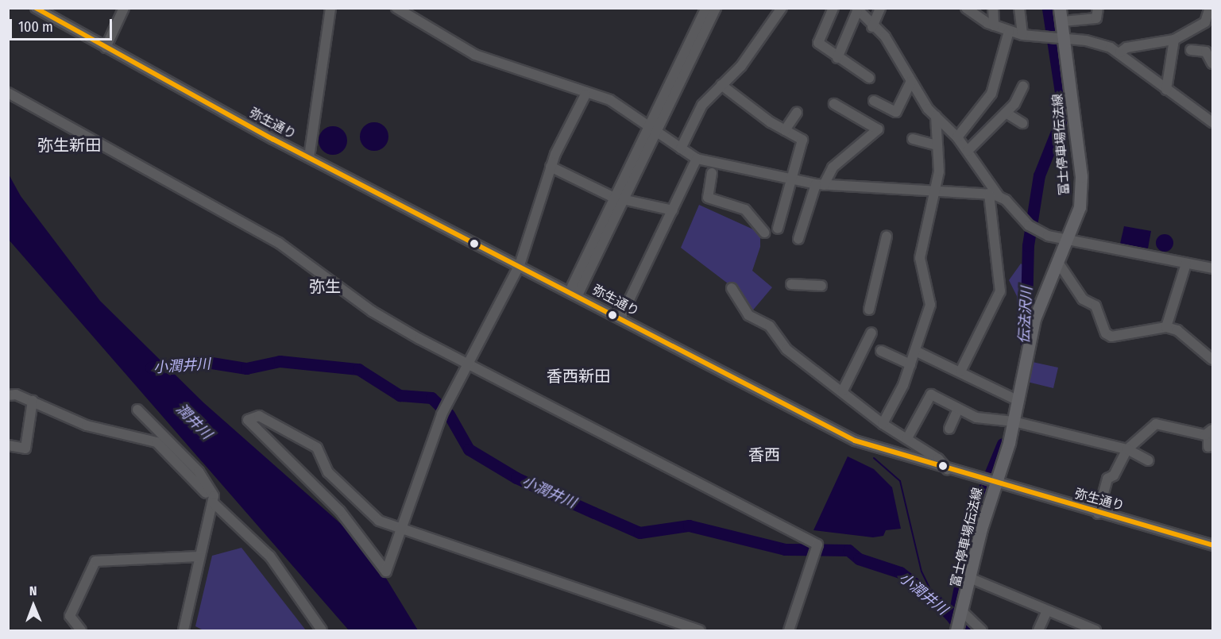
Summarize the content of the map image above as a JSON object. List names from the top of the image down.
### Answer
{
  "streets": {
    "main road": ["富士停車場伝法線"],
    "street": ["弥生通り"]
  },
  "crossings": [
    ["弥生通り", "富士停車場伝法線"]
  ],
  "districts": [
    "弥生新田",
    "弥生",
    "香西新田",
    "香西"
  ],
  "water": ["伝法沢川", "小潤井川", "潤井川"],
  "scale_bar": "100 m",
  "north": "top"
}
